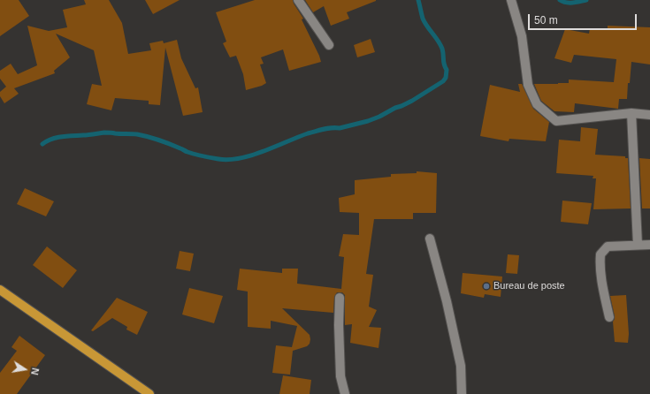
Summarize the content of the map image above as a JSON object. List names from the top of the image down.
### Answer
{
  "places": ["Bureau de poste"],
  "scale_bar": "50 m",
  "north": "right"
}
